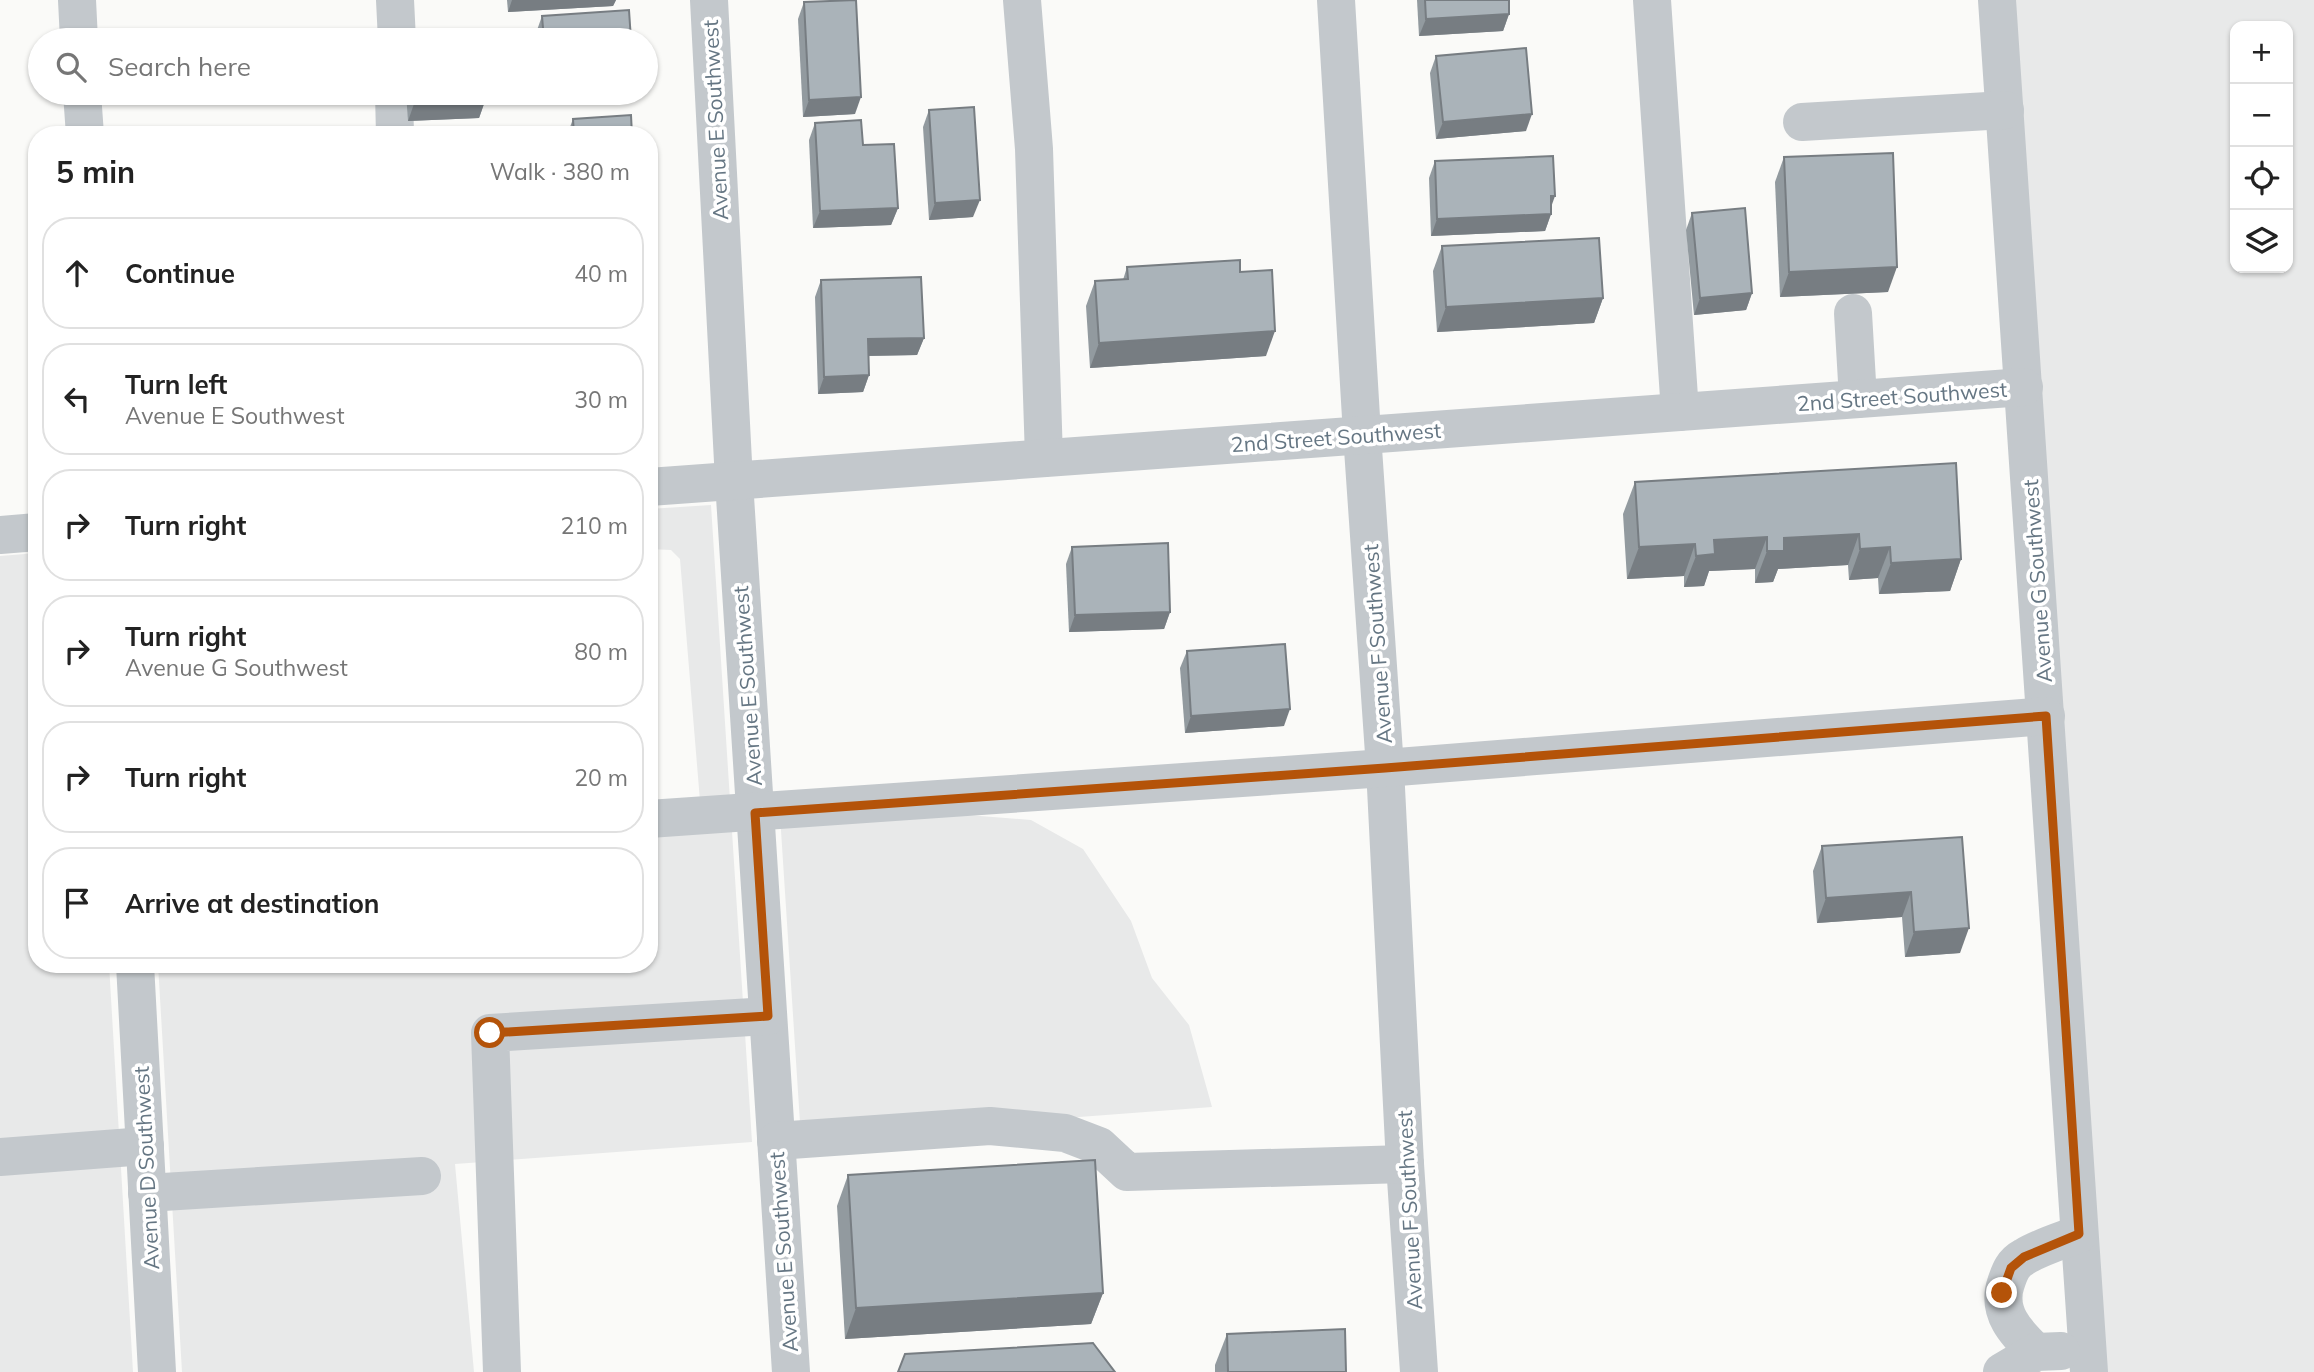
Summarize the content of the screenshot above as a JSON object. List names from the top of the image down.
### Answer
{
  "streets": {
    "street": [
      "Avenue E Southwest",
      "2nd Street Southwest",
      "Avenue G Southwest",
      "Avenue F Southwest",
      "Avenue D Southwest"
    ]
  },
  "crossings": [
    ["Avenue E Southwest", "2nd Street Southwest"],
    ["2nd Street Southwest", "Avenue G Southwest"],
    ["2nd Street Southwest", "Avenue F Southwest"]
  ],
  "page": {
    "map_buttons": ["+", "−"],
    "search": "Search here",
    "heading": ["5 min", "Walk · 380 m"],
    "list": [
      ["Continue", "40 m"],
      ["Turn left", "Avenue E Southwest", "30 m"],
      ["Turn right", "210 m"],
      ["Turn right", "Avenue G Southwest", "80 m"],
      ["Turn right", "20 m"],
      "Arrive at destination"
    ]
  }
}
